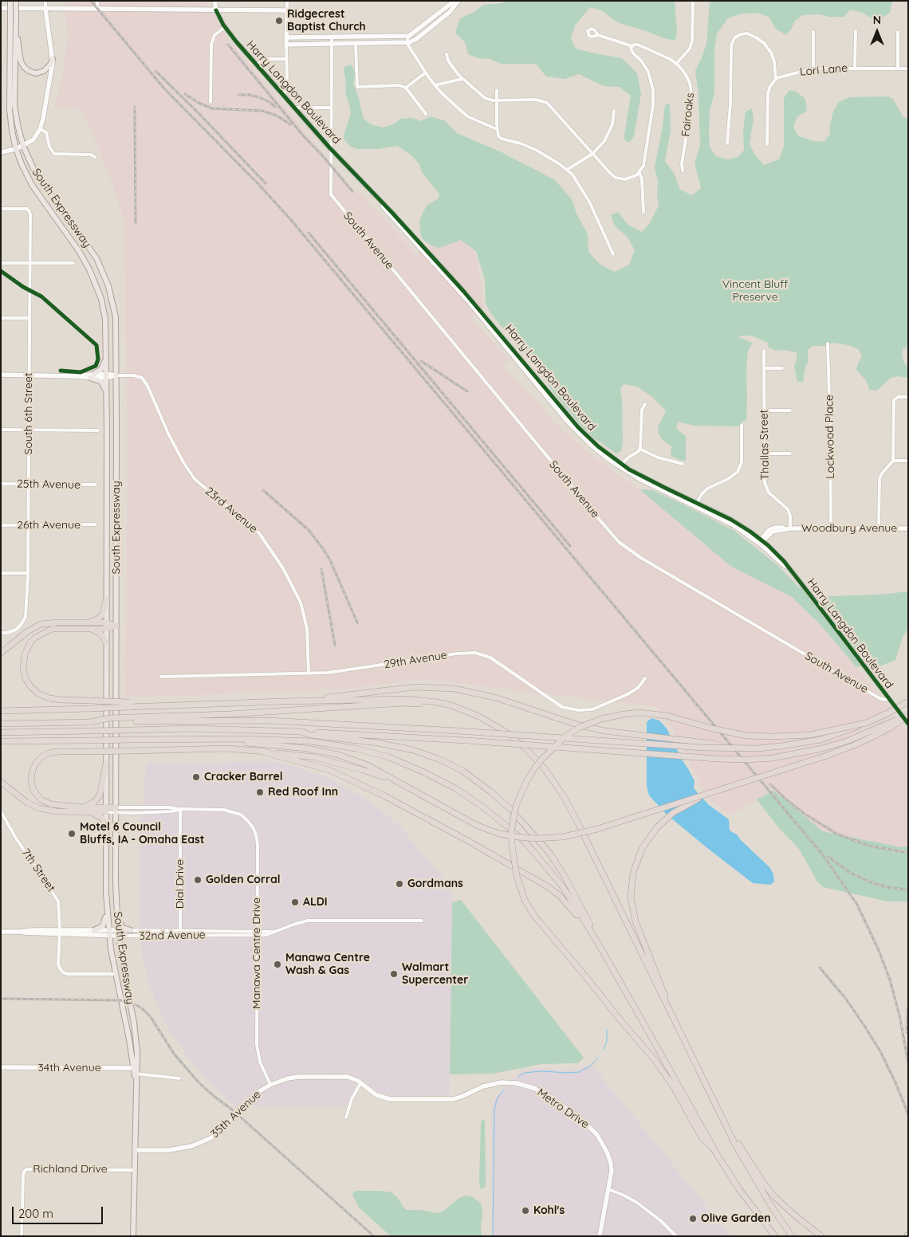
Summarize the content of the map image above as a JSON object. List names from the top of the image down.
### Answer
{
  "streets": {
    "main road": ["South Expressway"],
    "street": [
      "Lori Lane",
      "Harry Langdon Boulevard",
      "Fairoaks",
      "South Avenue",
      "South 6th Street",
      "Lockwood Place",
      "Thallas Street",
      "25th Avenue",
      "23rd Avenue",
      "26th Avenue",
      "Woodbury Avenue",
      "29th Avenue",
      "7th Street",
      "Dial Drive",
      "32nd Avenue",
      "Manawa Centre Drive",
      "34th Avenue",
      "Metro Drive",
      "35th Avenue",
      "Richland Drive"
    ]
  },
  "crossings": [
    ["Harry Langdon Boulevard", "South Avenue"],
    ["Harry Langdon Boulevard", "Woodbury Avenue"],
    ["South Expressway", "23rd Avenue"],
    ["South Expressway", "7th Street"],
    ["South Expressway", "32nd Avenue"],
    ["South Expressway", "34th Avenue"],
    ["South Expressway", "35th Avenue"],
    ["South Expressway", "Richland Drive"],
    ["South 6th Street", "25th Avenue"],
    ["South 6th Street", "23rd Avenue"],
    ["South 6th Street", "26th Avenue"],
    ["Lockwood Place", "Woodbury Avenue"],
    ["Thallas Street", "Woodbury Avenue"],
    ["23rd Avenue", "29th Avenue"],
    ["7th Street", "32nd Avenue"],
    ["Dial Drive", "32nd Avenue"],
    ["Dial Drive", "Manawa Centre Drive"],
    ["32nd Avenue", "Manawa Centre Drive"],
    ["Manawa Centre Drive", "35th Avenue"],
    ["Metro Drive", "35th Avenue"]
  ],
  "parks": ["Vincent Bluff Preserve"],
  "places": [
    "Ridgecrest Baptist Church",
    "Cracker Barrel",
    "Red Roof Inn",
    "Motel 6 Council Bluffs, IA - Omaha East",
    "Golden Corral",
    "Gordmans",
    "ALDI",
    "Manawa Centre Wash & Gas",
    "Walmart Supercenter",
    "Kohl's",
    "Olive Garden"
  ],
  "scale_bar": "200 m",
  "north": "top"
}
